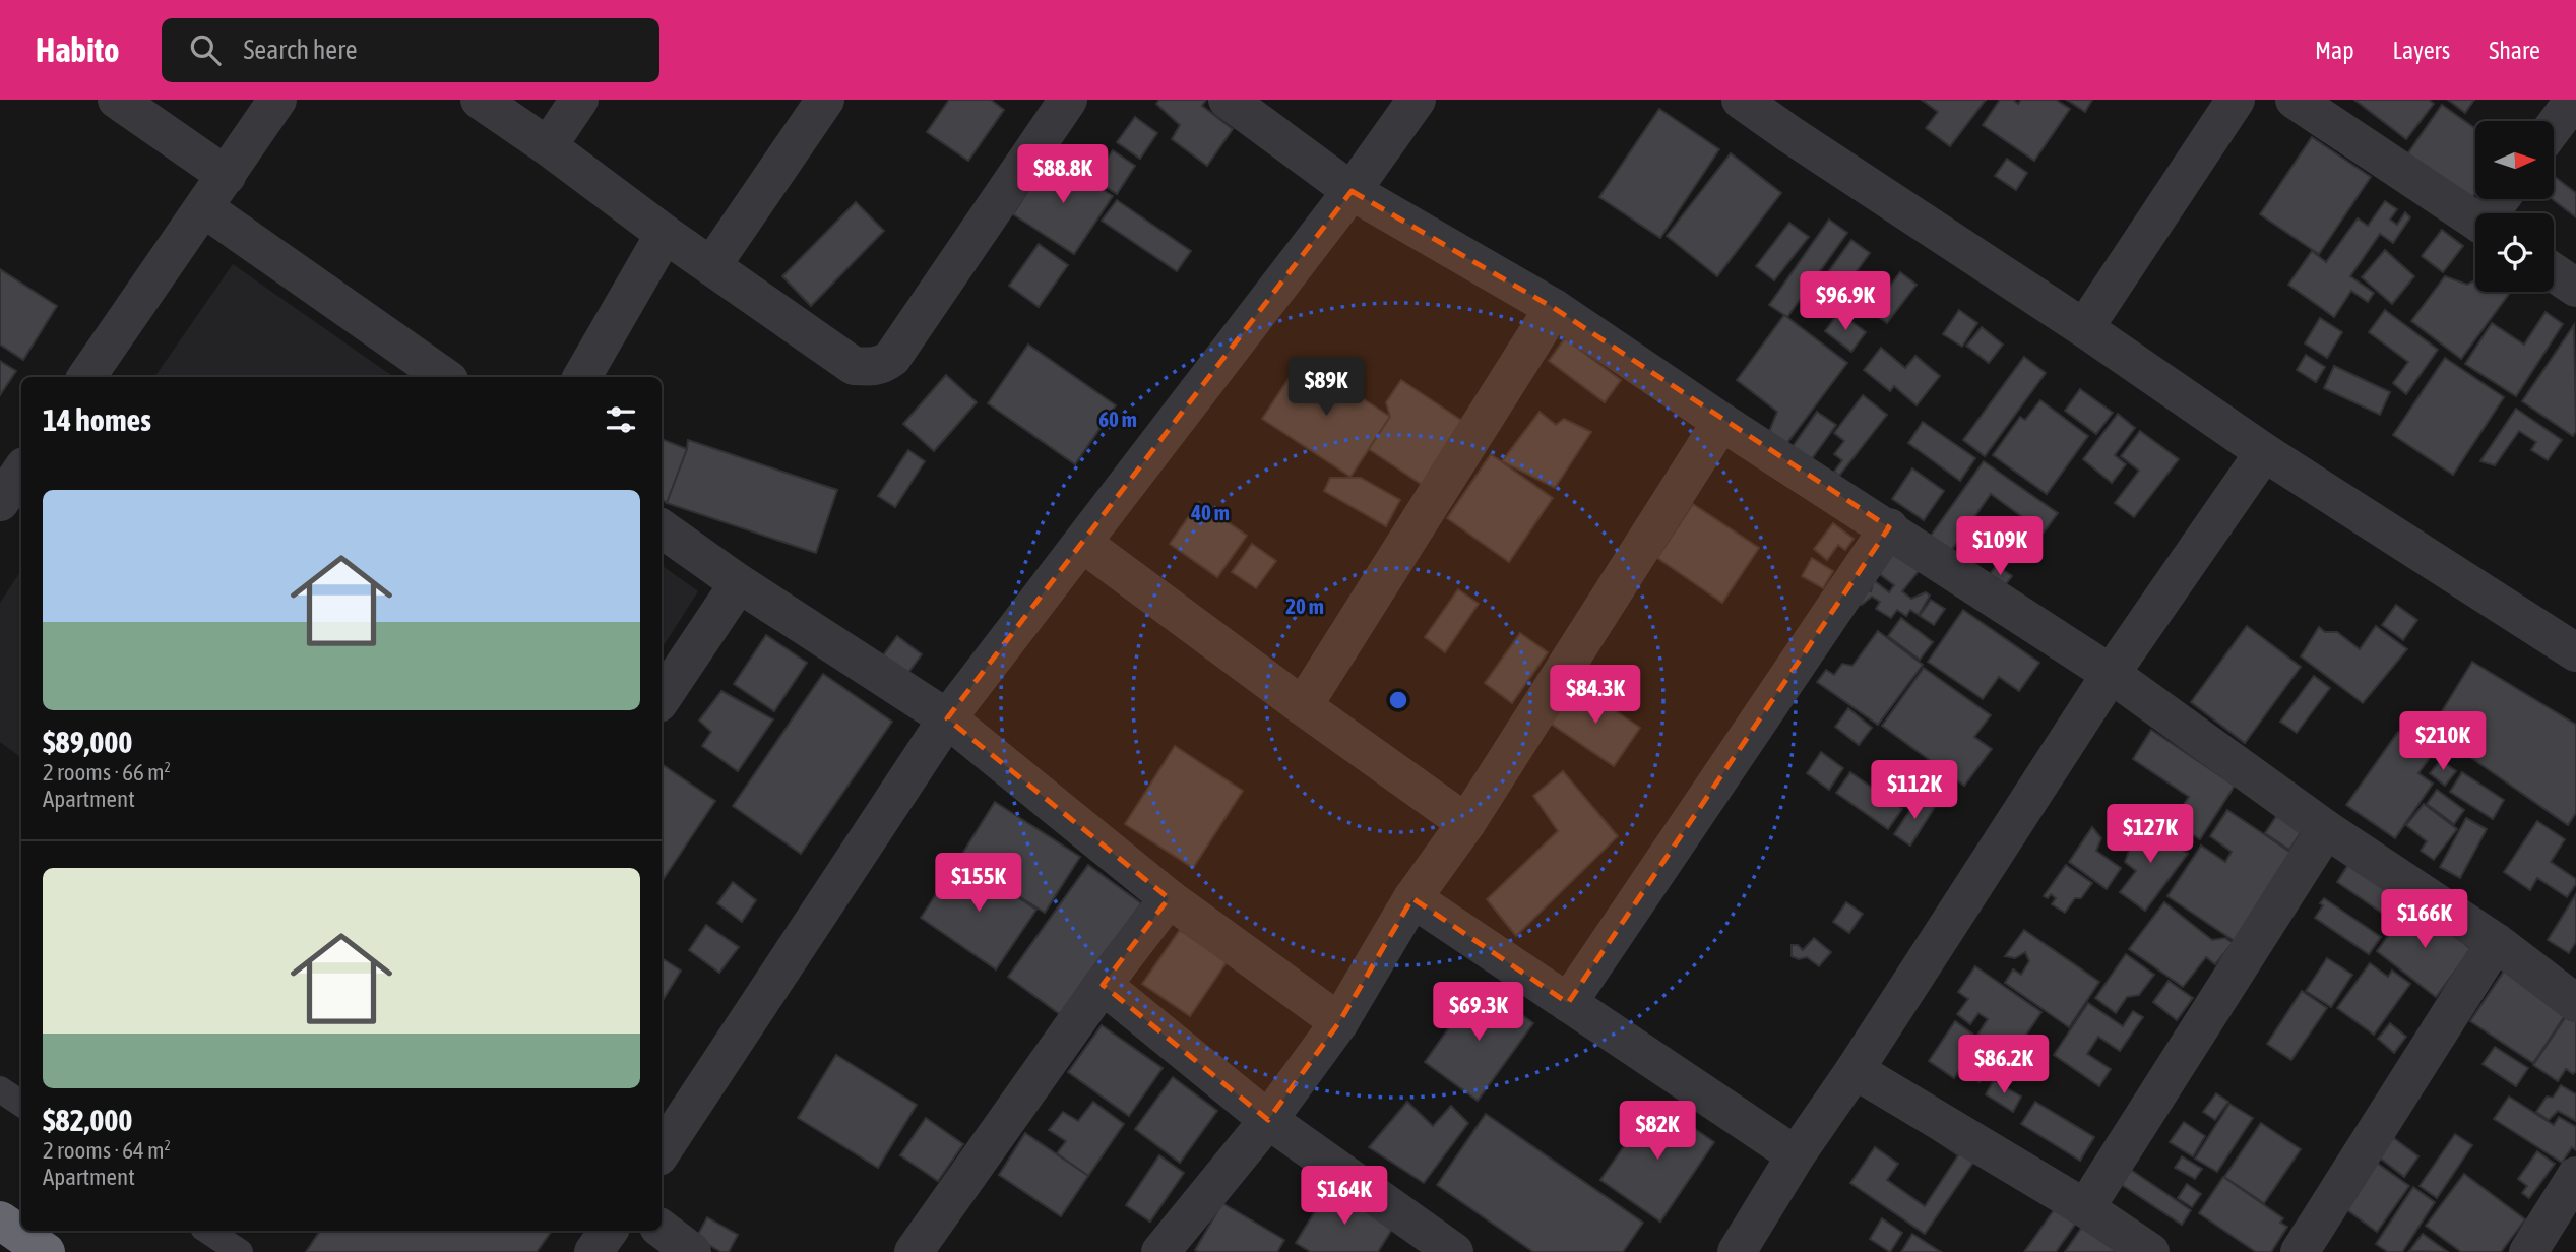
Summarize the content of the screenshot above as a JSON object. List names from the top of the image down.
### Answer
{
  "north": "right",
  "page": {
    "header": "Habito",
    "search": "Search here",
    "nav": ["Map", "Layers", "Share"],
    "price": [
      "$88.8K",
      "$96.9K",
      "$89K",
      "$109K",
      "$84.3K",
      "$210K",
      "$112K",
      "$127K",
      "$155K",
      "$166K",
      "$69.3K",
      "$86.2K",
      "$82K",
      "$164K"
    ],
    "heading": "14 homes",
    "list": [
      {
        "name": "$89,000",
        "note": "2 rooms · 66 m² · Apartment"
      },
      {
        "name": "$82,000",
        "note": "2 rooms · 64 m² · Apartment"
      }
    ]
  },
  "rings": ["60 m", "40 m", "20 m"]
}
